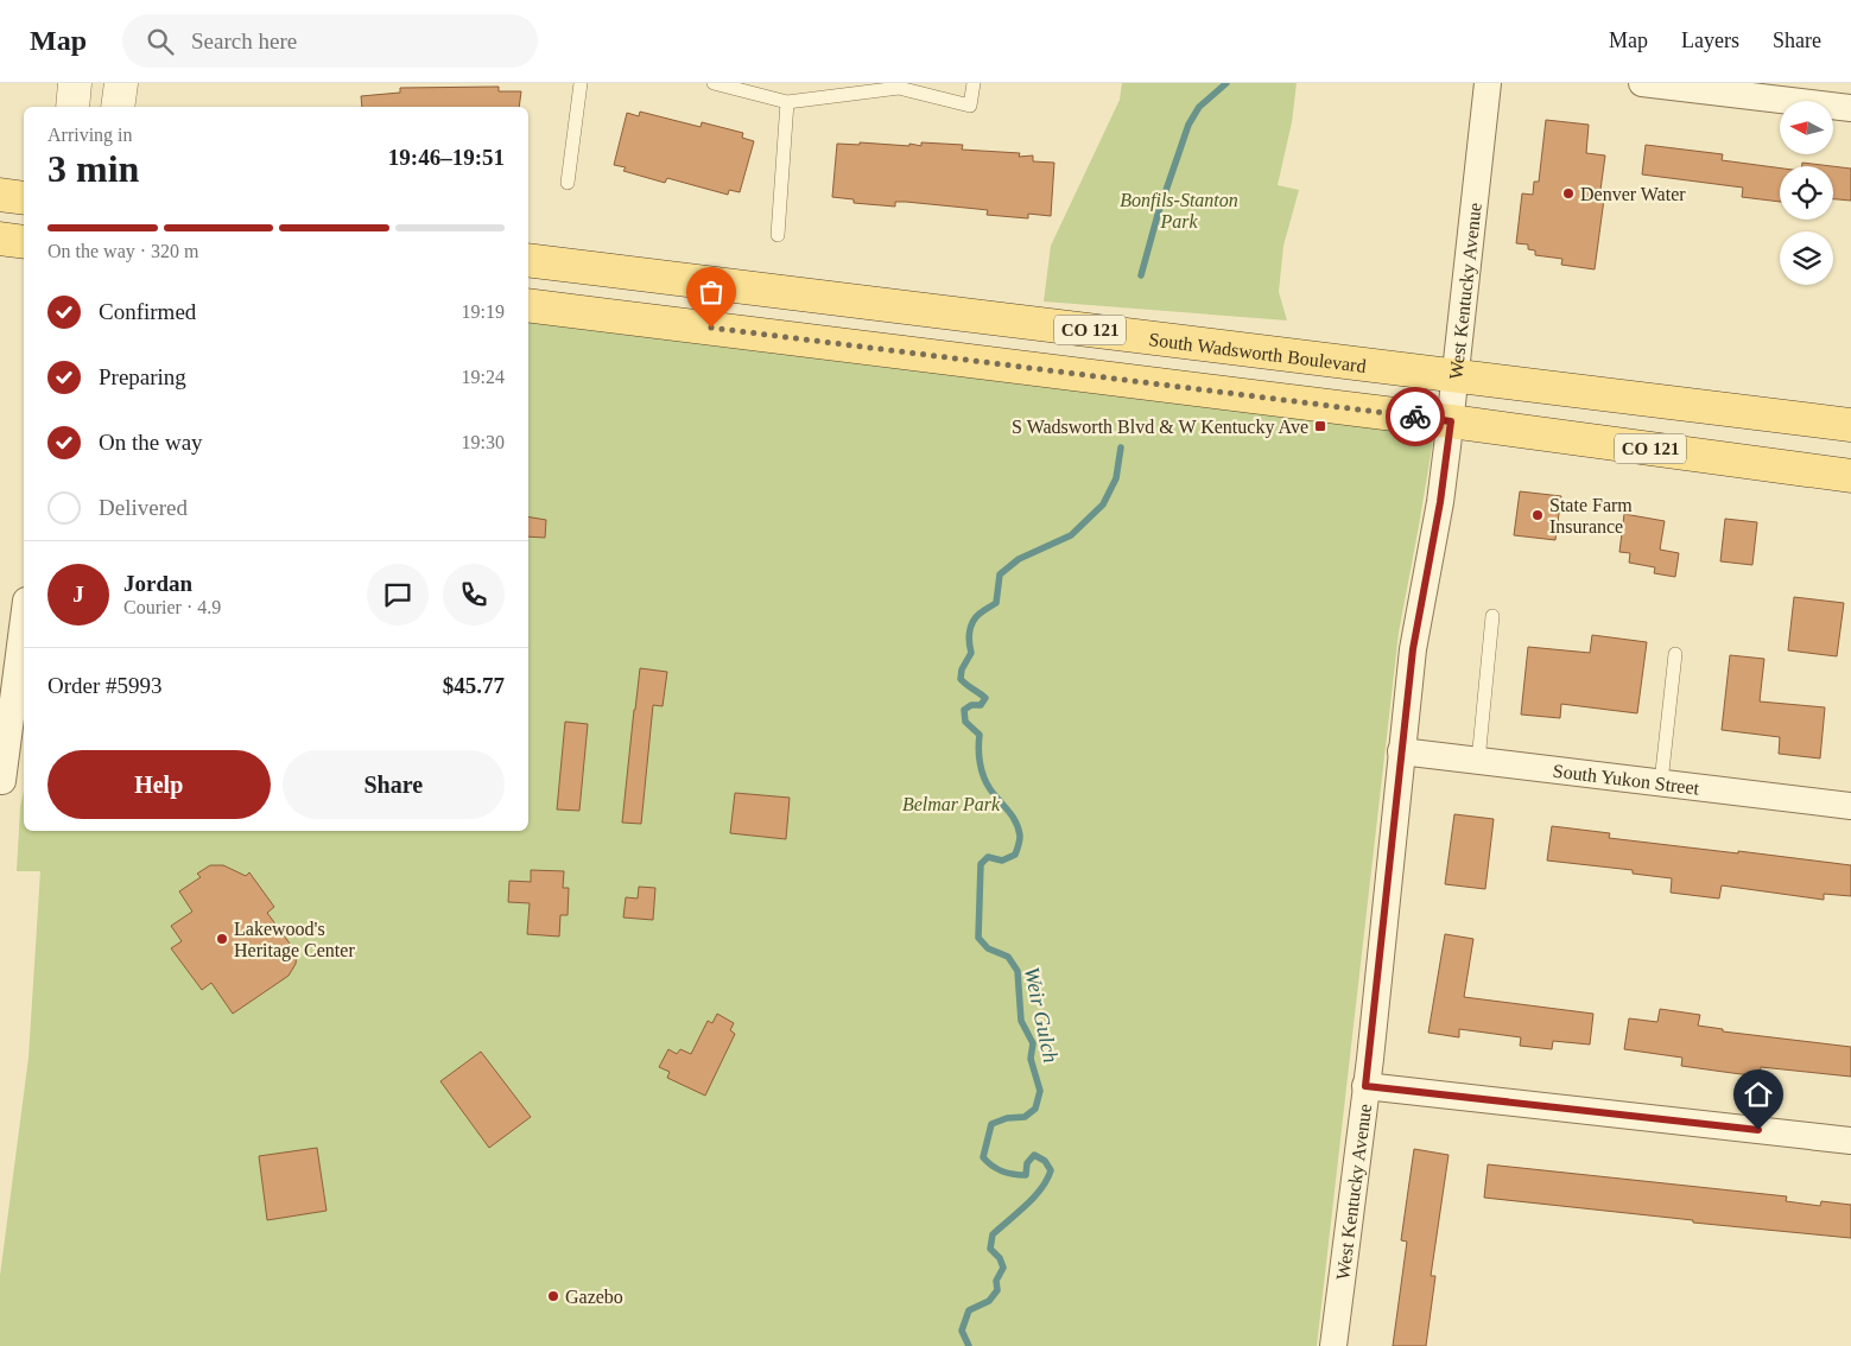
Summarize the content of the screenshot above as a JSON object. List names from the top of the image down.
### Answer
{
  "streets": {
    "main road": ["CO 121", "South Wadsworth Boulevard"],
    "street": ["West Kentucky Avenue", "South Yukon Street"]
  },
  "crossings": [
    ["West Kentucky Avenue", "CO 121"],
    ["West Kentucky Avenue", "South Wadsworth Boulevard"],
    ["West Kentucky Avenue", "South Yukon Street"]
  ],
  "water": ["Weir Gulch"],
  "parks": ["Bonfils-Stanton Park", "Belmar Park"],
  "places": {
    "other": [
      "Denver Water",
      "State Farm Insurance",
      "Lakewood's Heritage Center",
      "Gazebo"
    ],
    "transit": ["S Wadsworth Blvd & W Kentucky Ave"]
  },
  "north": "left",
  "page": {
    "header": "Map",
    "search": "Search here",
    "nav": ["Map", "Layers", "Share"],
    "heading": ["3 min", "Arriving in", "19:46–19:51"],
    "panel": [
      "Jordan",
      "Courier · 4.9",
      "Order #5993",
      "$45.77"
    ],
    "bar": "On the way · 320 m",
    "list": [
      ["Confirmed", "19:19"],
      ["Preparing", "19:24"],
      ["On the way", "19:30"],
      "Delivered"
    ],
    "round": "J",
    "buttons": ["Help", "Share"]
  }
}
